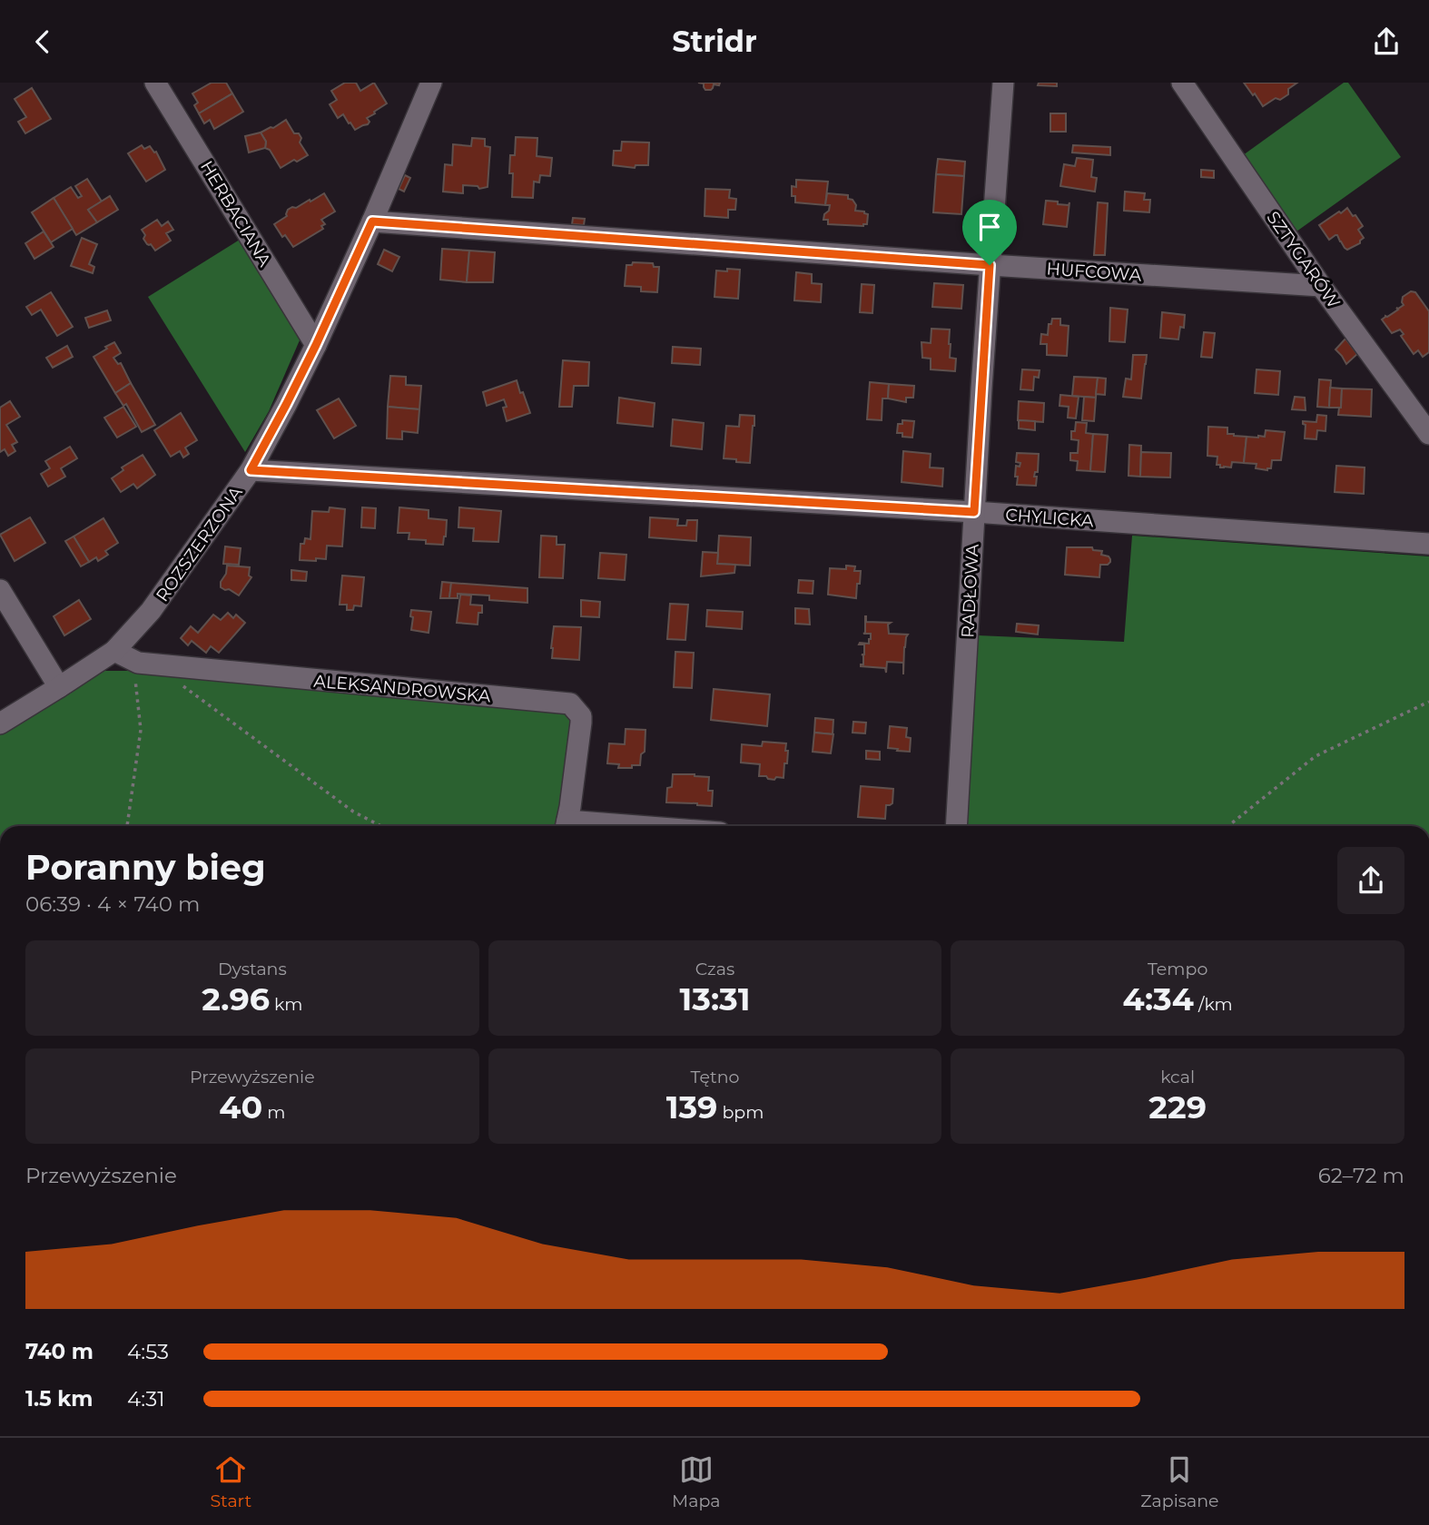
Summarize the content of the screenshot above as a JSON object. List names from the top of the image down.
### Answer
{
  "streets": {
    "street": [
      "HERBACIANA",
      "SZTYGARÓW",
      "HUFCOWA",
      "CHYLICKA",
      "ROZSZERZONA",
      "RADŁOWA",
      "ALEKSANDROWSKA"
    ]
  },
  "crossings": [
    ["HERBACIANA", "ROZSZERZONA"],
    ["SZTYGARÓW", "HUFCOWA"],
    ["HUFCOWA", "ROZSZERZONA"],
    ["HUFCOWA", "RADŁOWA"],
    ["CHYLICKA", "ROZSZERZONA"],
    ["CHYLICKA", "RADŁOWA"],
    ["ROZSZERZONA", "ALEKSANDROWSKA"]
  ],
  "page": {
    "header": "Stridr",
    "heading": ["Poranny bieg", "06:39 · 4 × 740 m"],
    "stats": [
      ["Dystans", "2.96 km"],
      ["Czas", "13:31"],
      ["Tempo", "4:34 /km"],
      ["Przewyższenie", "40 m"],
      ["Tętno", "139 bpm"],
      ["kcal", "229"]
    ],
    "chart": ["Przewyższenie", "62–72 m"],
    "list": [
      {
        "name": "740 m",
        "note": "4:53"
      },
      {
        "name": "1.5 km",
        "note": "4:31"
      }
    ],
    "tabs": ["Start", "Mapa", "Zapisane"]
  }
}
